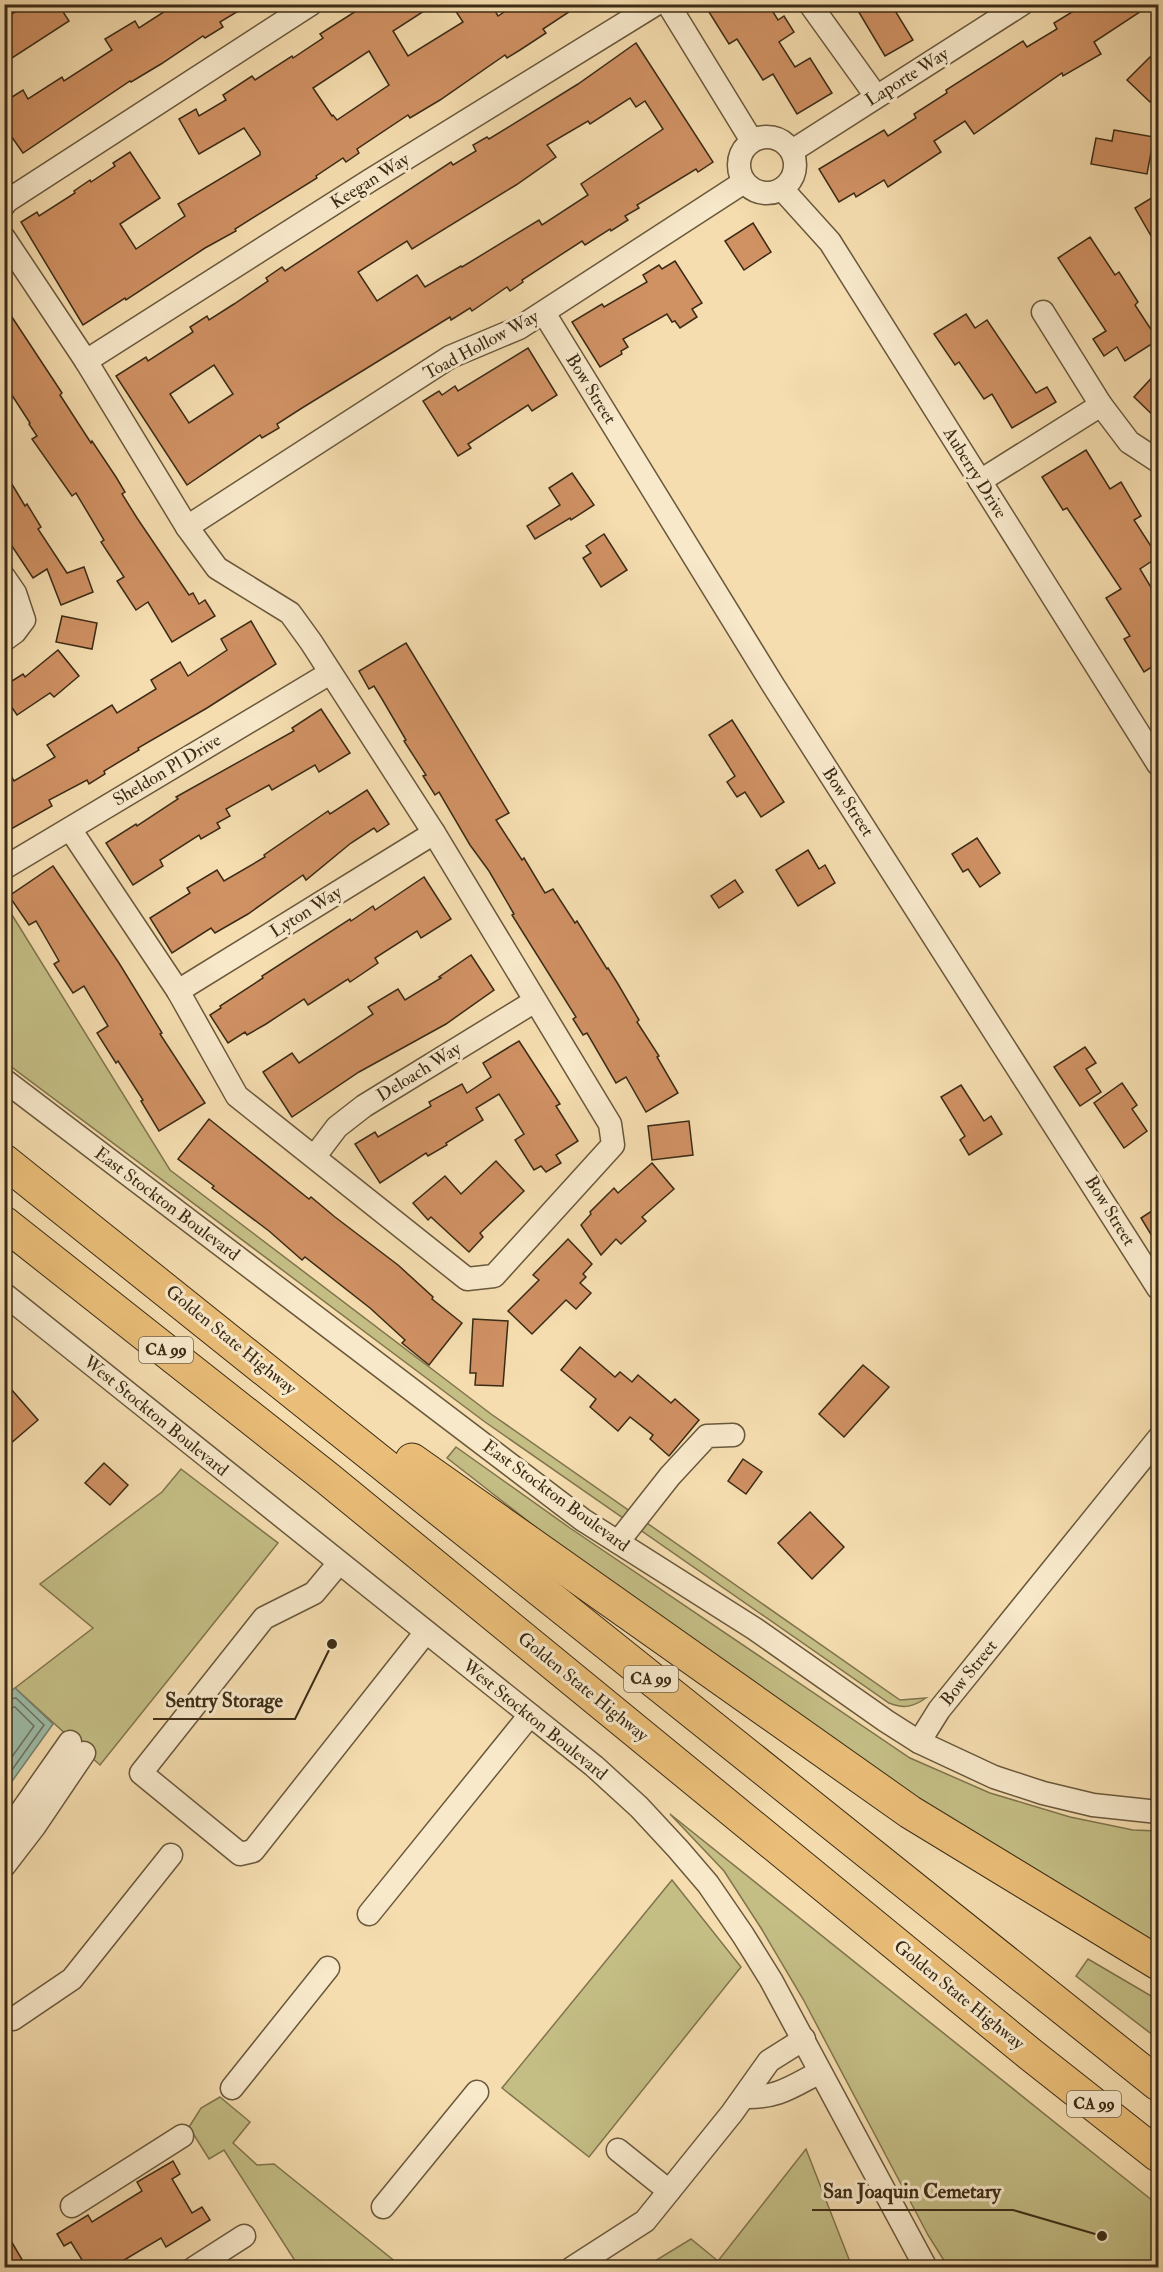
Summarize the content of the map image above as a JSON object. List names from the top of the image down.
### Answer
{
  "streets": {
    "highway": ["Golden State Highway", "CA 99"],
    "street": [
      "Laporte Way",
      "Keegan Way",
      "Toad Hollow Way",
      "Bow Street",
      "Auberry Drive",
      "Sheldon Pl Drive",
      "Lyton Way",
      "Deloach Way",
      "East Stockton Boulevard",
      "West Stockton Boulevard"
    ]
  },
  "crossings": [
    ["Laporte Way", "Toad Hollow Way"],
    ["Laporte Way", "Auberry Drive"],
    ["Toad Hollow Way", "Bow Street"],
    ["Toad Hollow Way", "Auberry Drive"],
    ["Bow Street", "East Stockton Boulevard"]
  ],
  "places": ["Sentry Storage", "San Joaquin Cemetary"]
}
